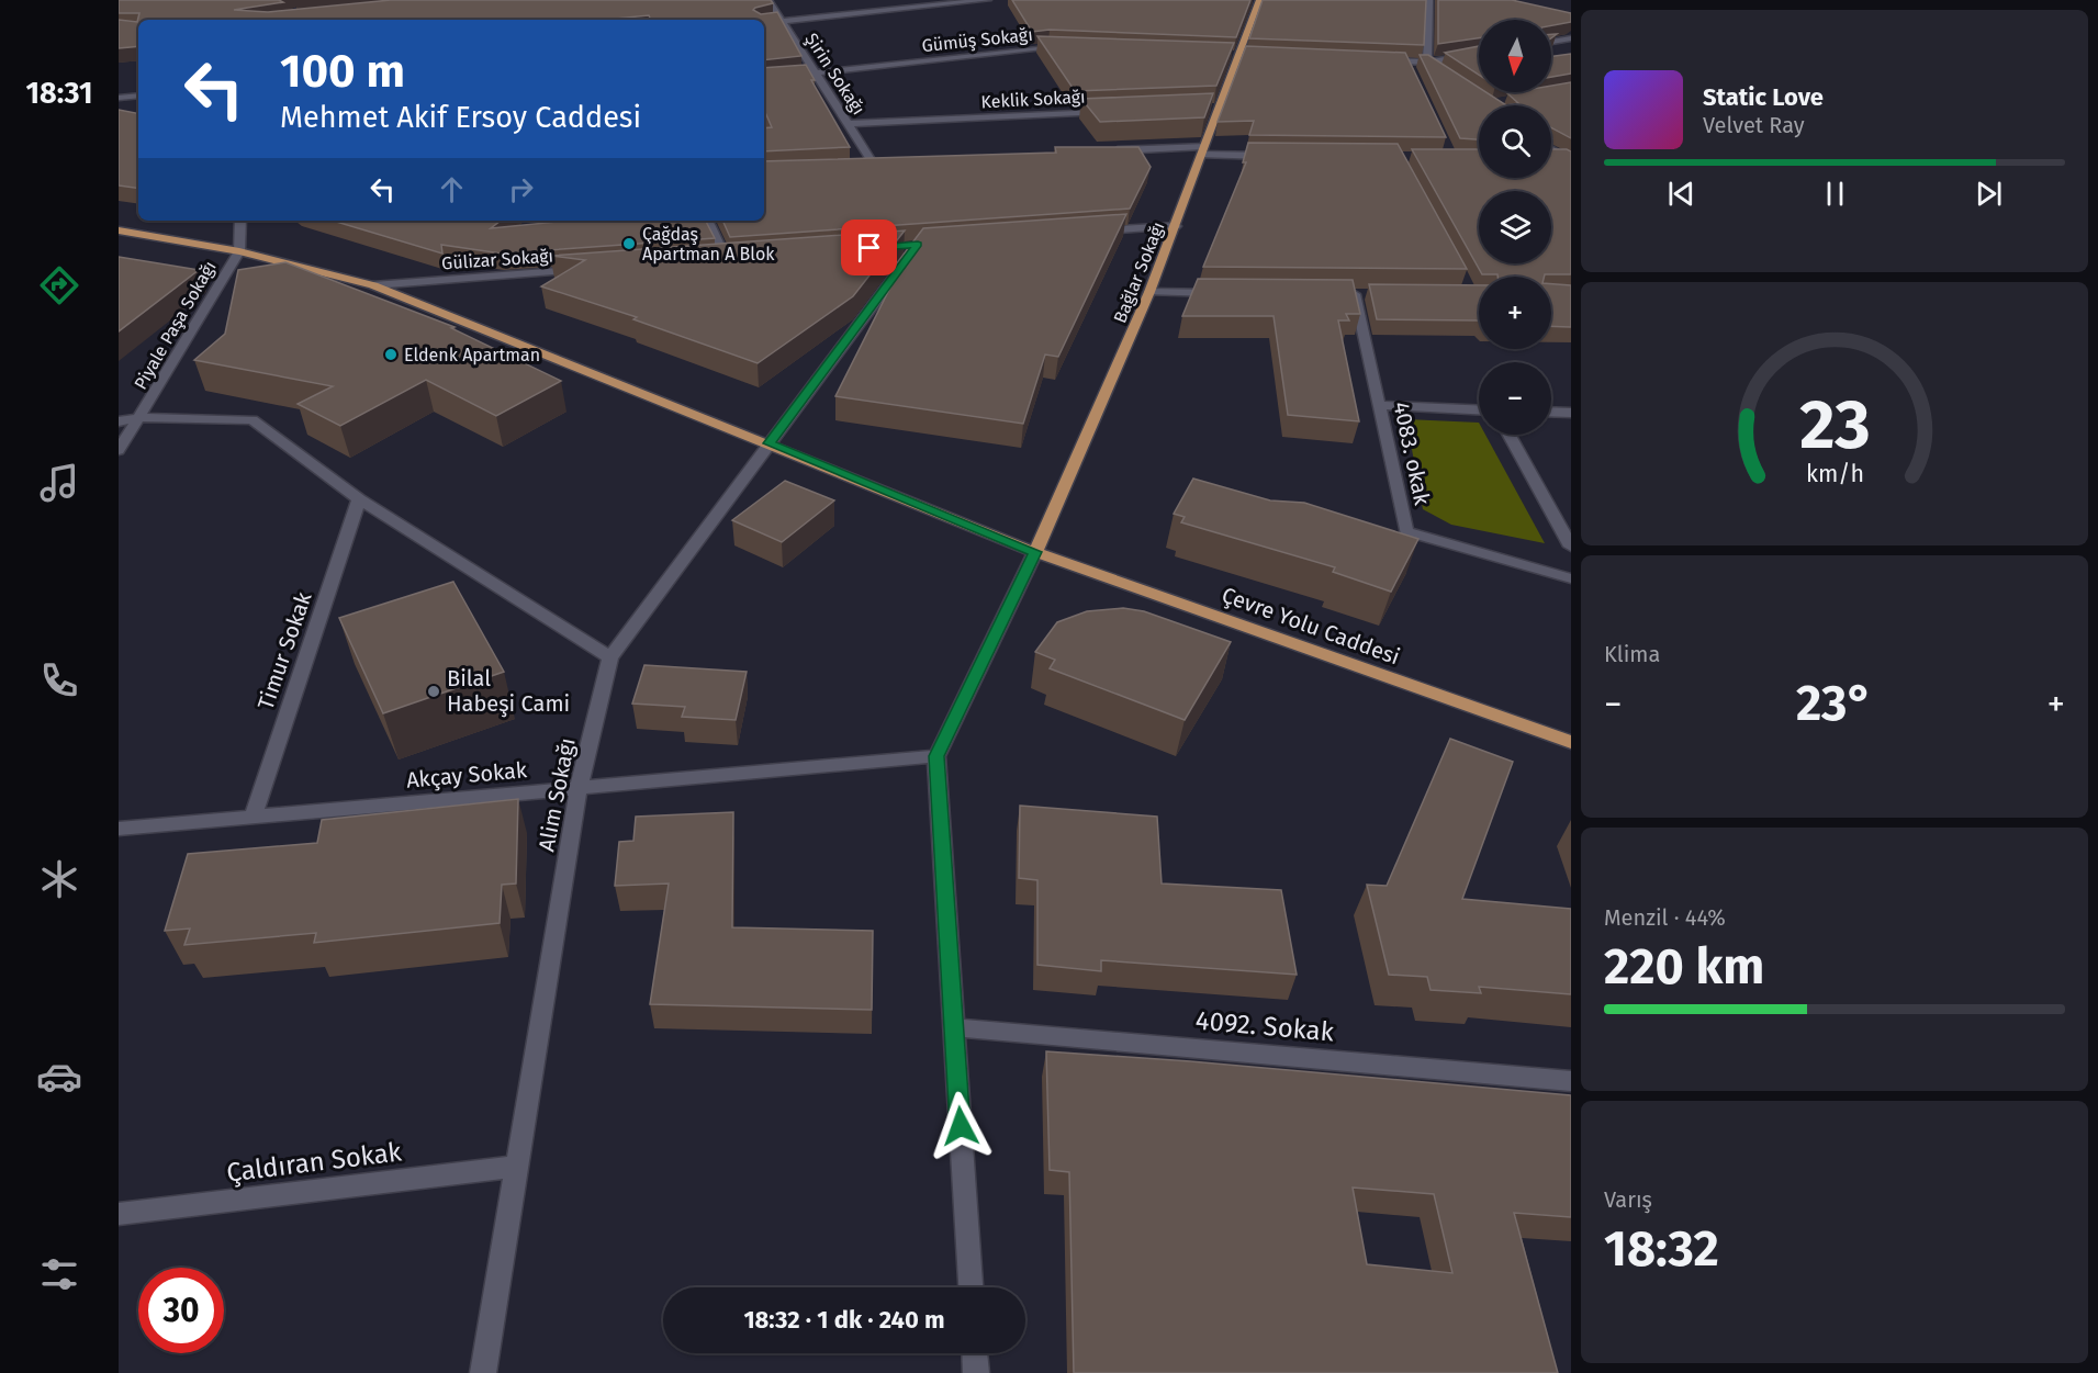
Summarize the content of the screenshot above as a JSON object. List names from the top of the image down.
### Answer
{
  "streets": {
    "main road": ["Bağlar Sokağı", "Çevre Yolu Caddesi"],
    "street": [
      "Gümüş Sokağı",
      "Şirin Sokağı",
      "Keklik Sokağı",
      "Gülizar Sokağı",
      "Piyale Paşa Sokağı",
      "4083. okak",
      "Timur Sokak",
      "Akçay Sokak",
      "Alim Sokağı",
      "4092. Sokak",
      "Çaldıran Sokak"
    ]
  },
  "crossings": [
    ["Gümüş Sokağı", "Şirin Sokağı"],
    ["Şirin Sokağı", "Keklik Sokağı"],
    ["Gülizar Sokağı", "Çevre Yolu Caddesi"],
    ["Bağlar Sokağı", "Çevre Yolu Caddesi"],
    ["Piyale Paşa Sokağı", "Çevre Yolu Caddesi"],
    ["Çevre Yolu Caddesi", "Alim Sokağı"],
    ["Timur Sokak", "Akçay Sokak"],
    ["Akçay Sokak", "Alim Sokağı"],
    ["Alim Sokağı", "Çaldıran Sokak"]
  ],
  "places": ["Çağdaş Apartman A Blok", "Eldenk Apartman", "Bilal Habeşi Cami"],
  "north": "bottom",
  "page": {
    "tabs": "18:31",
    "map_buttons": ["+", "−"],
    "turn": ["100 m", "Mehmet Akif Ersoy Caddesi"],
    "song": ["Static Love", "Velvet Ray"],
    "tile": [
      "Klima",
      ["Menzil · 44%", "220 km"],
      ["Varış", "18:32"]
    ],
    "heat": ["−", "23°", "+"],
    "limit": "30",
    "trip": "18:32 · 1 dk · 240 m",
    "gauge": ["23", "km/h"]
  }
}
